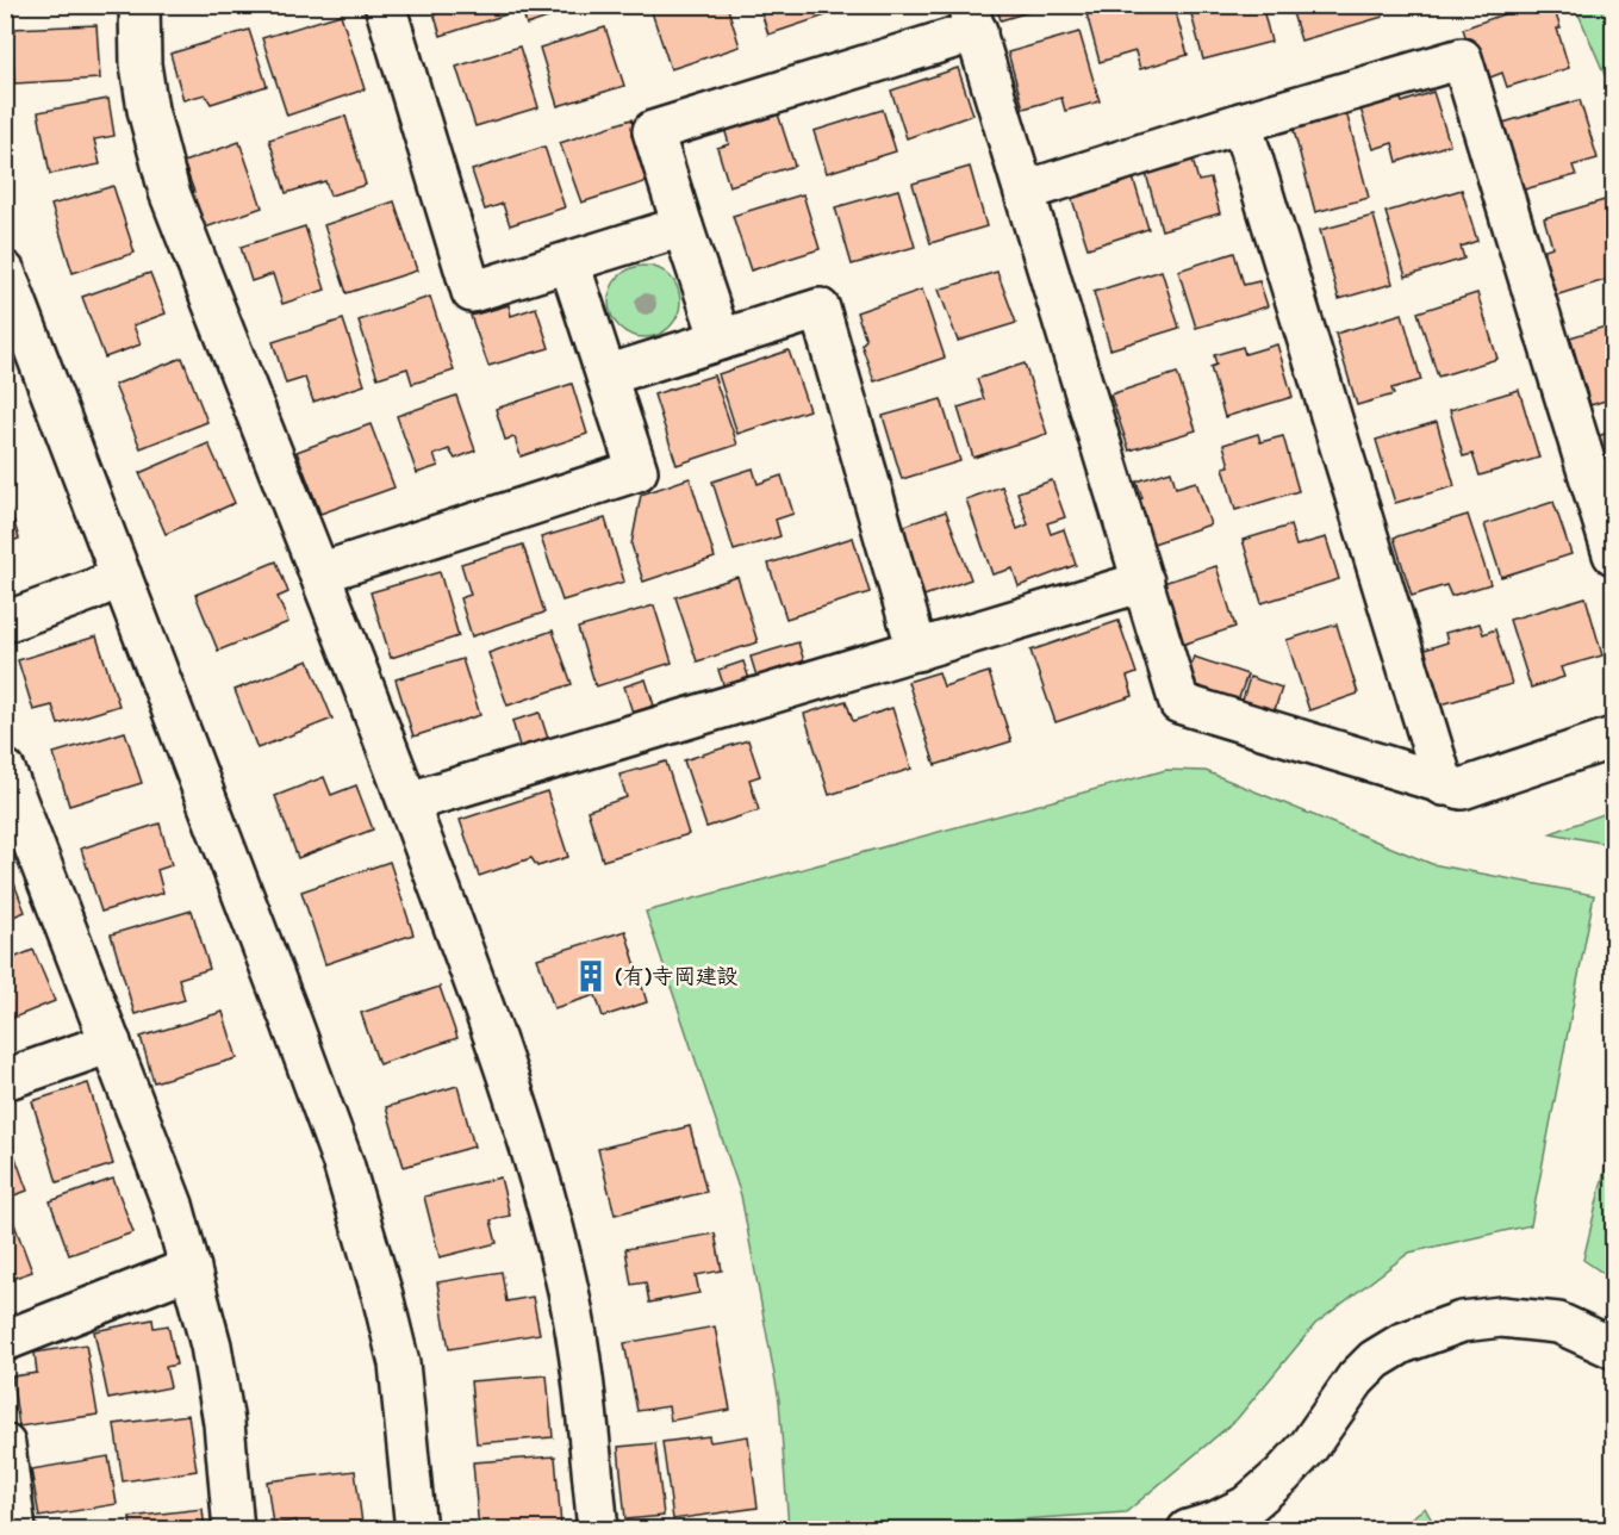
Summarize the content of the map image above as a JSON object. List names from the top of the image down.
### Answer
{
  "places": {
    "building": ["(有)寺岡建設"]
  }
}
